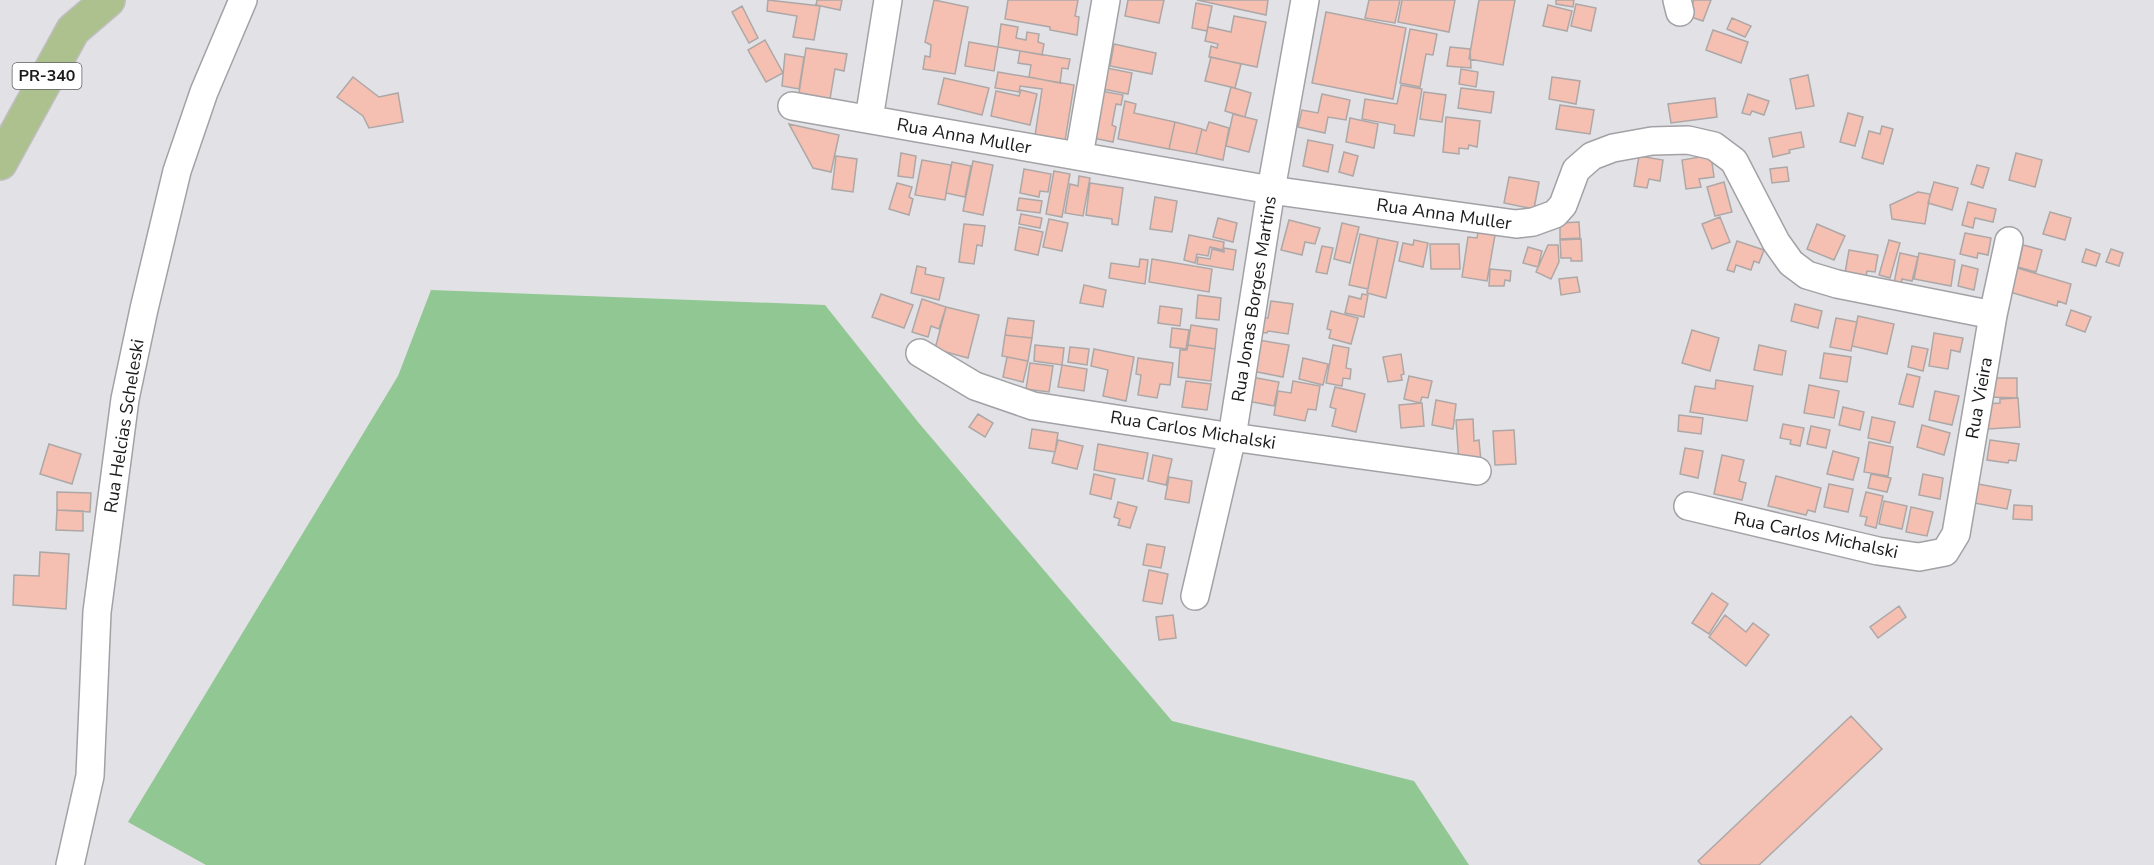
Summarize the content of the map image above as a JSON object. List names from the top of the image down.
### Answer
{
  "streets": {
    "main road": ["PR-340"],
    "street": [
      "Rua Anna Muller",
      "Rua Jonas Borges Martins",
      "Rua Vieira",
      "Rua Helcias Scheleski",
      "Rua Carlos Michalski"
    ]
  },
  "crossings": [
    ["Rua Anna Muller", "Rua Jonas Borges Martins"],
    ["Rua Anna Muller", "Rua Vieira"],
    ["Rua Jonas Borges Martins", "Rua Carlos Michalski"],
    ["Rua Vieira", "Rua Carlos Michalski"]
  ]
}
